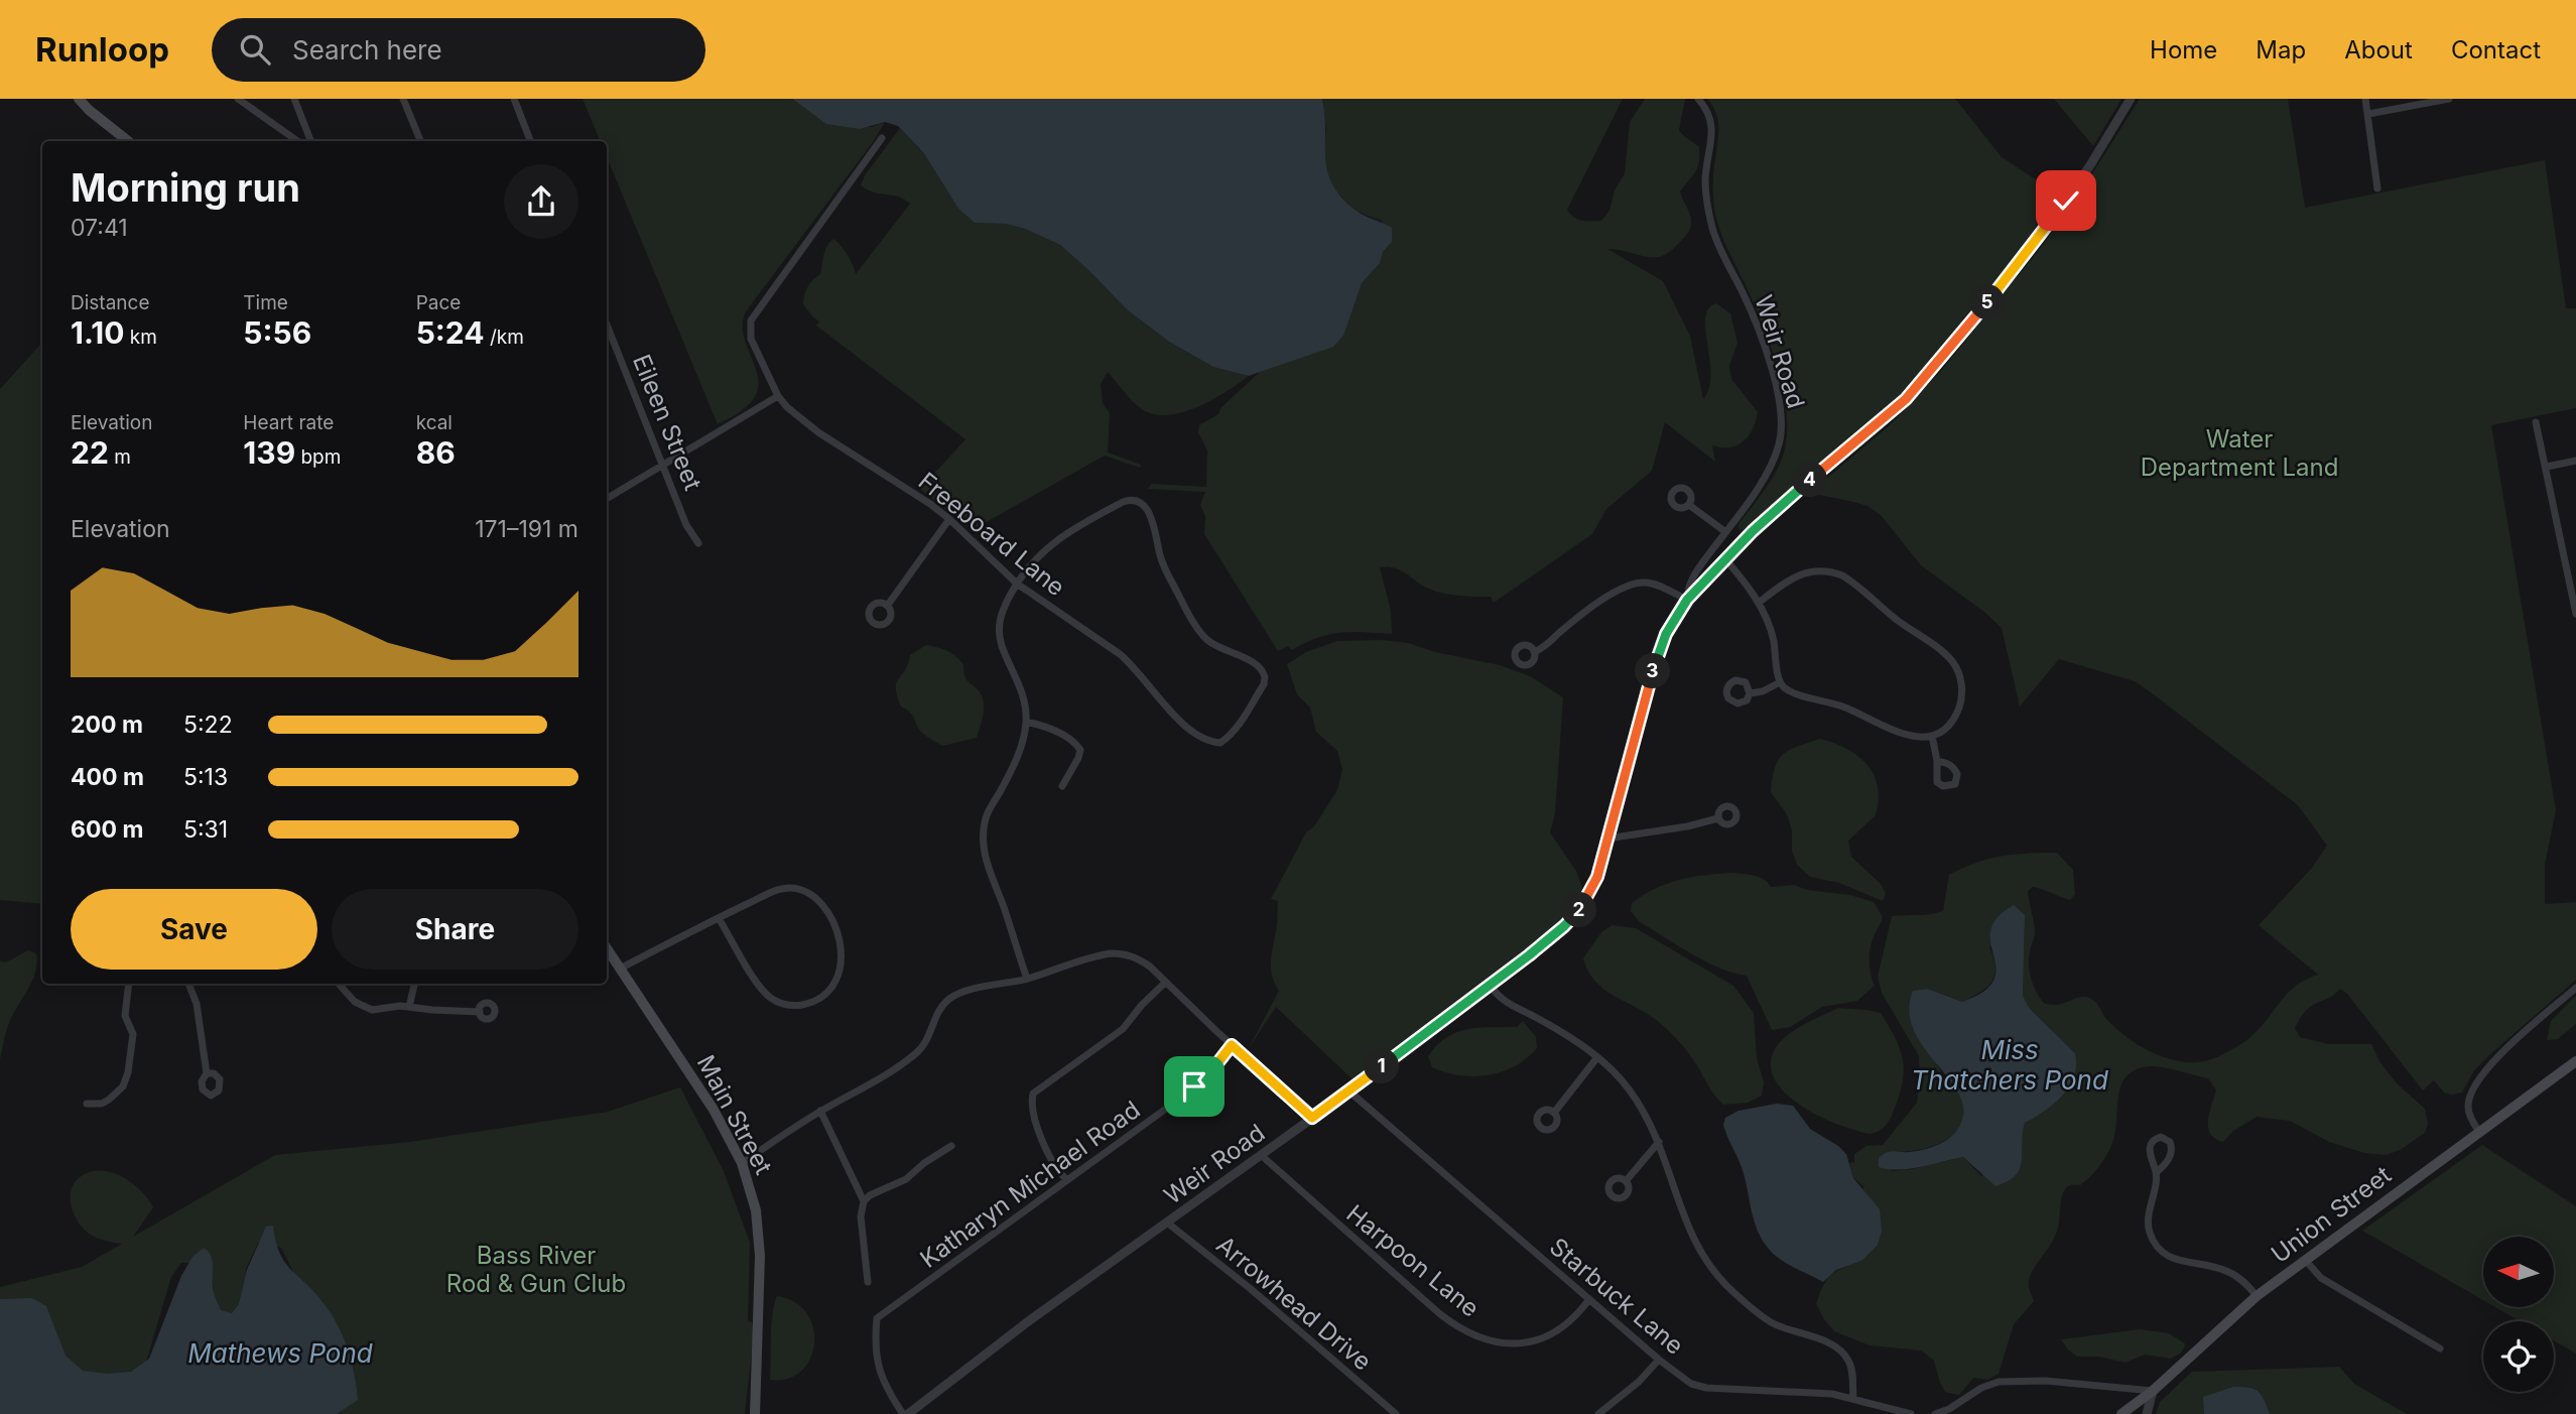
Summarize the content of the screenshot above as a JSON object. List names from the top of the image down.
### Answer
{
  "streets": {
    "main road": ["Main Street", "Union Street"],
    "street": [
      "Weir Road",
      "Eileen Street",
      "Freeboard Lane",
      "Katharyn Michael Road",
      "Harpoon Lane",
      "Starbuck Lane",
      "Arrowhead Drive"
    ]
  },
  "crossings": [
    ["Weir Road", "Katharyn Michael Road"],
    ["Weir Road", "Harpoon Lane"],
    ["Weir Road", "Starbuck Lane"],
    ["Weir Road", "Arrowhead Drive"],
    ["Harpoon Lane", "Starbuck Lane"]
  ],
  "water": ["Miss Thatchers Pond", "Mathews Pond"],
  "parks": ["Water Department Land", "Bass River Rod & Gun Club"],
  "north": "left",
  "page": {
    "header": "Runloop",
    "search": "Search here",
    "nav": [
      "Home",
      "Map",
      "About",
      "Contact"
    ],
    "heading": ["Morning run", "07:41"],
    "stats": [
      ["Distance", "1.10 km"],
      ["Time", "5:56"],
      ["Pace", "5:24 /km"],
      ["Elevation", "22 m"],
      ["Heart rate", "139 bpm"],
      ["kcal", "86"]
    ],
    "pins": [
      "5",
      "4",
      "3",
      "2",
      "1"
    ],
    "chart": ["Elevation", "171–191 m"],
    "list": [
      {
        "name": "200 m",
        "note": "5:22"
      },
      {
        "name": "400 m",
        "note": "5:13"
      },
      {
        "name": "600 m",
        "note": "5:31"
      }
    ],
    "buttons": ["Save", "Share"]
  }
}
